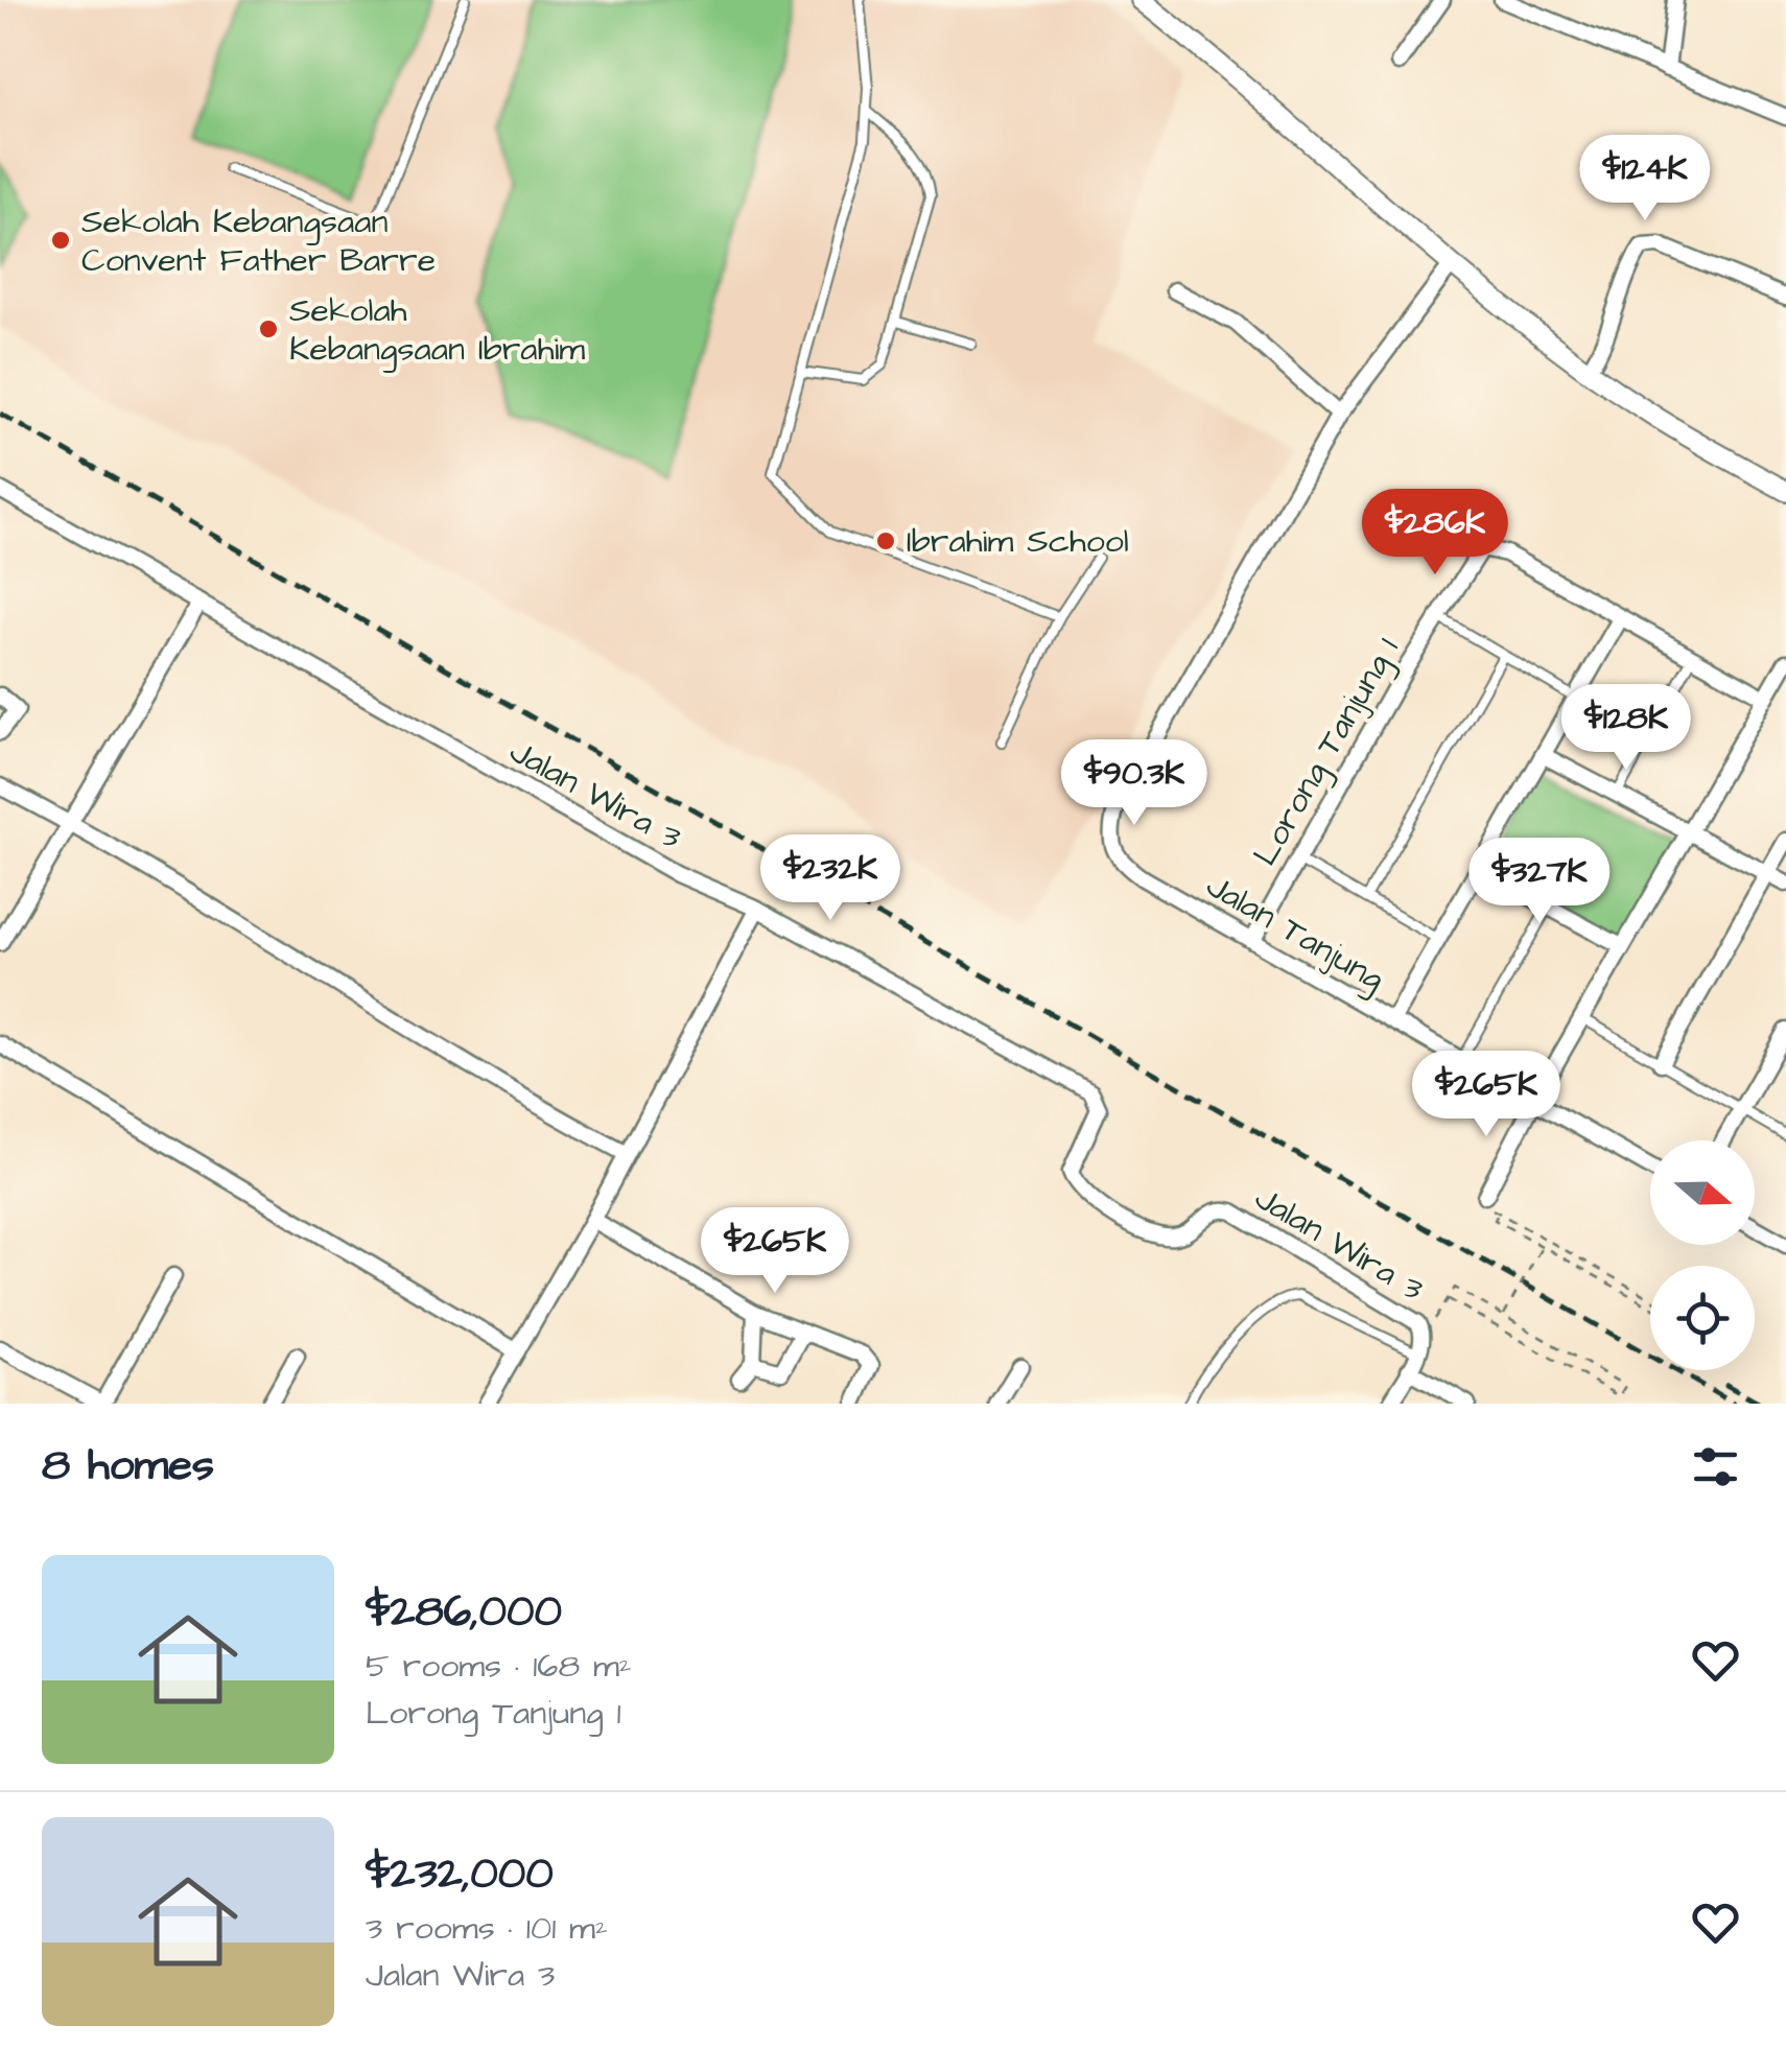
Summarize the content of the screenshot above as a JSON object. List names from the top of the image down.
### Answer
{
  "streets": {
    "street": ["Lorong Tanjung 1", "Jalan Wira 3", "Jalan Tanjung"]
  },
  "crossings": [
    ["Lorong Tanjung 1", "Jalan Tanjung"]
  ],
  "places": ["Sekolah Kebangsaan Convent Father Barre", "Sekolah Kebangsaan Ibrahim", "Ibrahim School"],
  "north": "right",
  "page": {
    "price": [
      "$124K",
      "$286K",
      "$128K",
      "$90.3K",
      "$232K",
      "$327K",
      "$265K",
      "$265K"
    ],
    "heading": "8 homes",
    "list": [
      {
        "name": "$286,000",
        "note": "5 rooms · 168 m² · Lorong Tanjung 1"
      },
      {
        "name": "$232,000",
        "note": "3 rooms · 101 m² · Jalan Wira 3"
      }
    ]
  }
}
